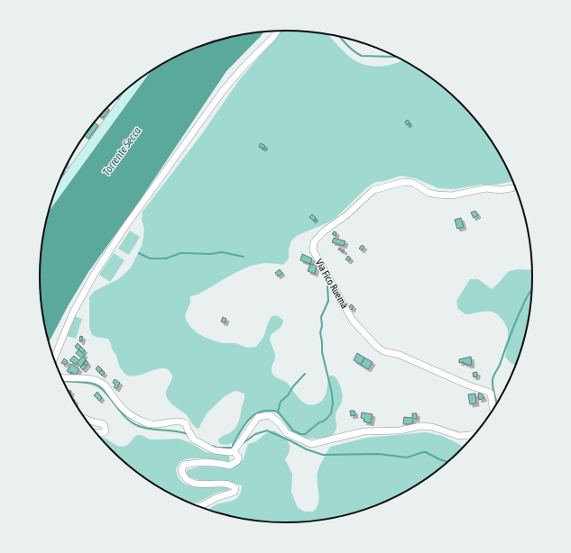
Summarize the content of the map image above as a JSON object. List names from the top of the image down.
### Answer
{
  "streets": {
    "street": ["Via Fico Ruemà"]
  },
  "water": ["Torrente Secca"]
}
